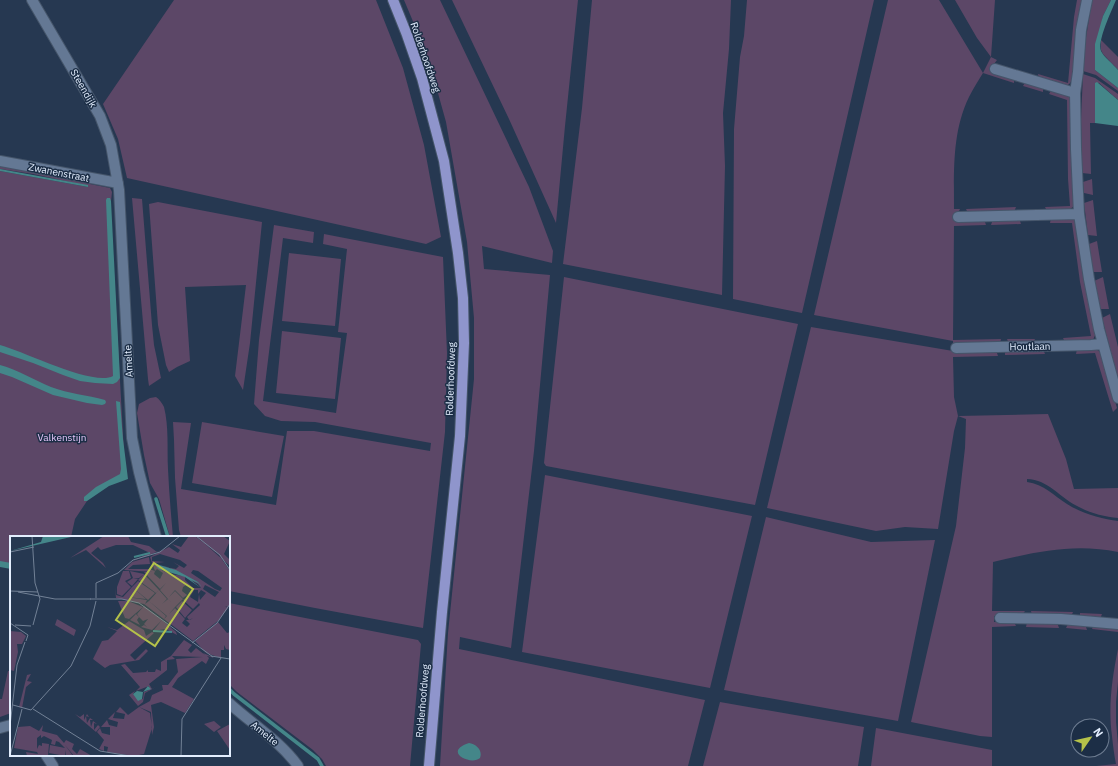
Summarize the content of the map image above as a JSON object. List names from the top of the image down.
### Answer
{
  "streets": {
    "main road": ["Rolderhoofdweg"],
    "street": [
      "Steendijk",
      "Zwanenstraat",
      "Houtlaan",
      "Amelte"
    ]
  },
  "crossings": [
    ["Steendijk", "Zwanenstraat"],
    ["Steendijk", "Amelte"],
    ["Zwanenstraat", "Amelte"]
  ],
  "parks": ["Valkenstijn"],
  "north": "top right"
}
